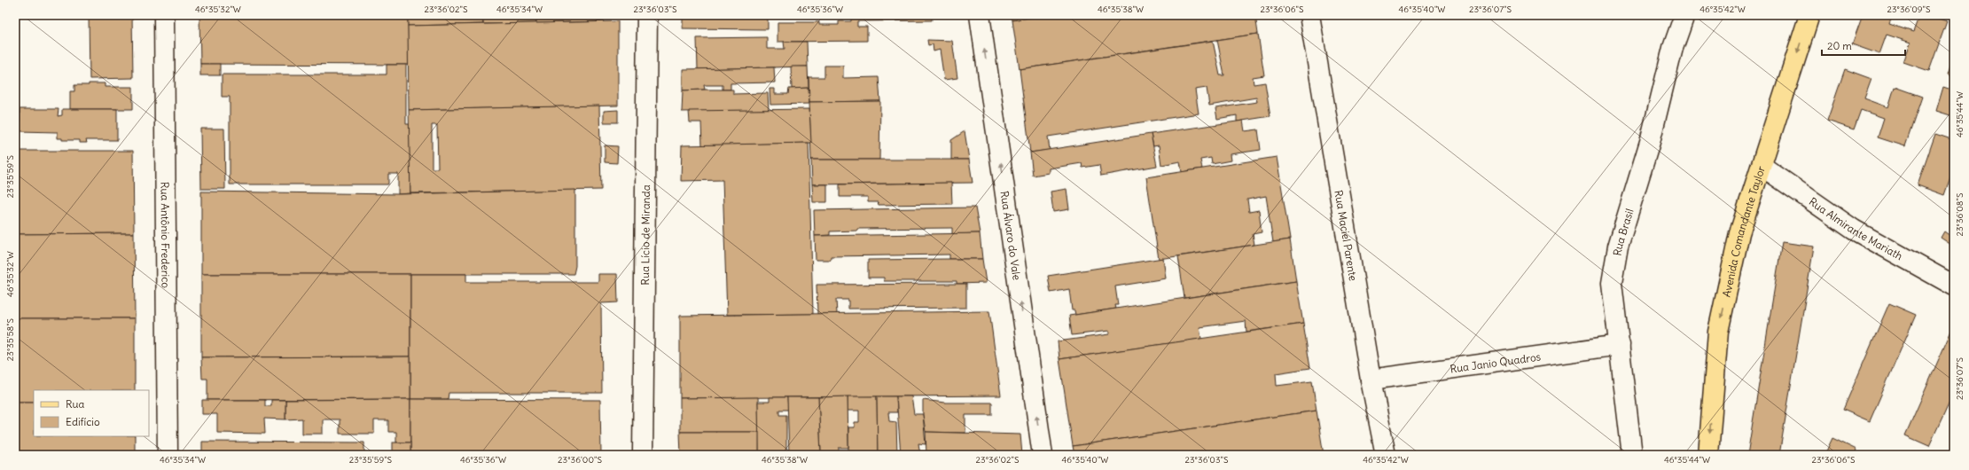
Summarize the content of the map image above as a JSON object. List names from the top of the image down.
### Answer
{
  "streets": {
    "main road": ["Avenida Comandante Taylor"],
    "street": [
      "Rua Almirante Mariath",
      "Rua Brasil",
      "Rua Antônio Frederico",
      "Rua Lício de Miranda",
      "Rua Álvaro do Vale",
      "Rua Maciel Parente",
      "Rua Janio Quadros"
    ]
  },
  "crossings": [
    ["Rua Almirante Mariath", "Avenida Comandante Taylor"],
    ["Rua Brasil", "Rua Janio Quadros"],
    ["Rua Maciel Parente", "Rua Janio Quadros"]
  ],
  "one_way": ["Avenida Comandante Taylor", "Rua Álvaro do Vale"],
  "legend": ["Rua", "Edifício"],
  "scale_bar": "20 m",
  "coordinates": [
    "46°35'32\"W",
    "23°36'02\"S",
    "46°35'34\"W",
    "23°36'03\"S",
    "46°35'36\"W",
    "46°35'38\"W",
    "23°36'06\"S",
    "46°35'40\"W",
    "23°36'07\"S",
    "46°35'42\"W",
    "23°36'09\"S",
    "46°35'44\"W",
    "23°35'59\"S",
    "23°36'08\"S",
    "23°35'58\"S",
    "23°36'00\"S"
  ]
}
